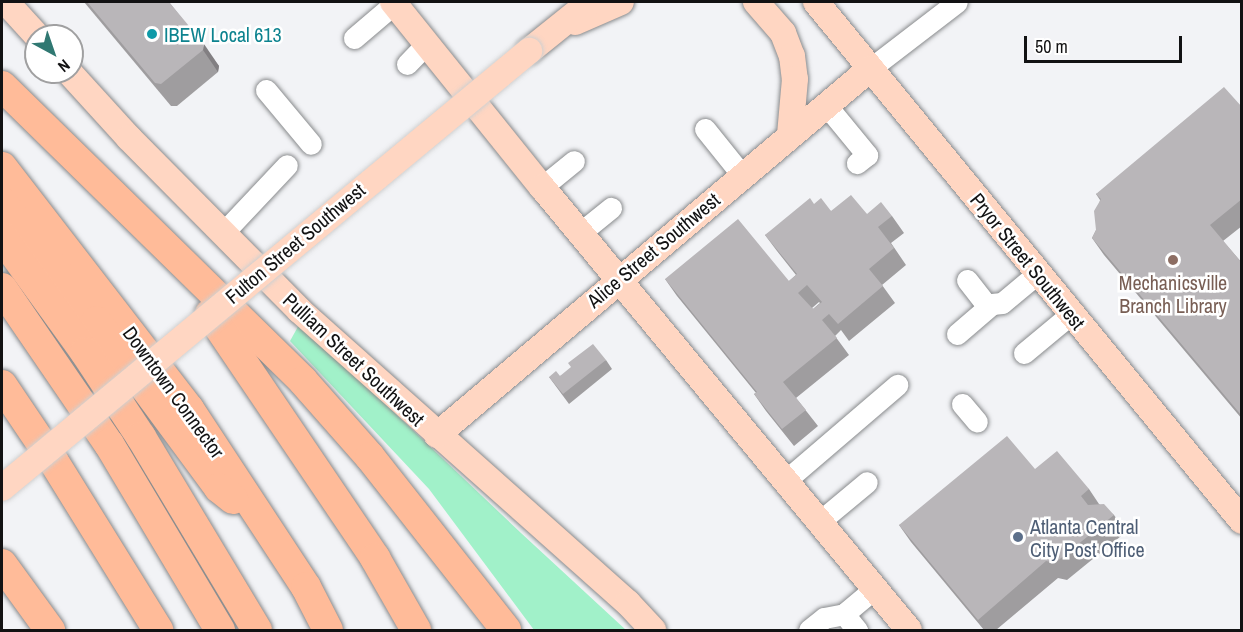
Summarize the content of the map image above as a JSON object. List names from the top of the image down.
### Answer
{
  "streets": {
    "highway": ["Downtown Connector"],
    "main road": [
      "Fulton Street Southwest",
      "Alice Street Southwest",
      "Pryor Street Southwest",
      "Pulliam Street Southwest"
    ]
  },
  "crossings": [
    ["Alice Street Southwest", "Pryor Street Southwest"],
    ["Alice Street Southwest", "Pulliam Street Southwest"]
  ],
  "places": ["IBEW Local 613", "Mechanicsville Branch Library", "Atlanta Central City Post Office"],
  "scale_bar": "50 m",
  "north": "bottom right"
}
